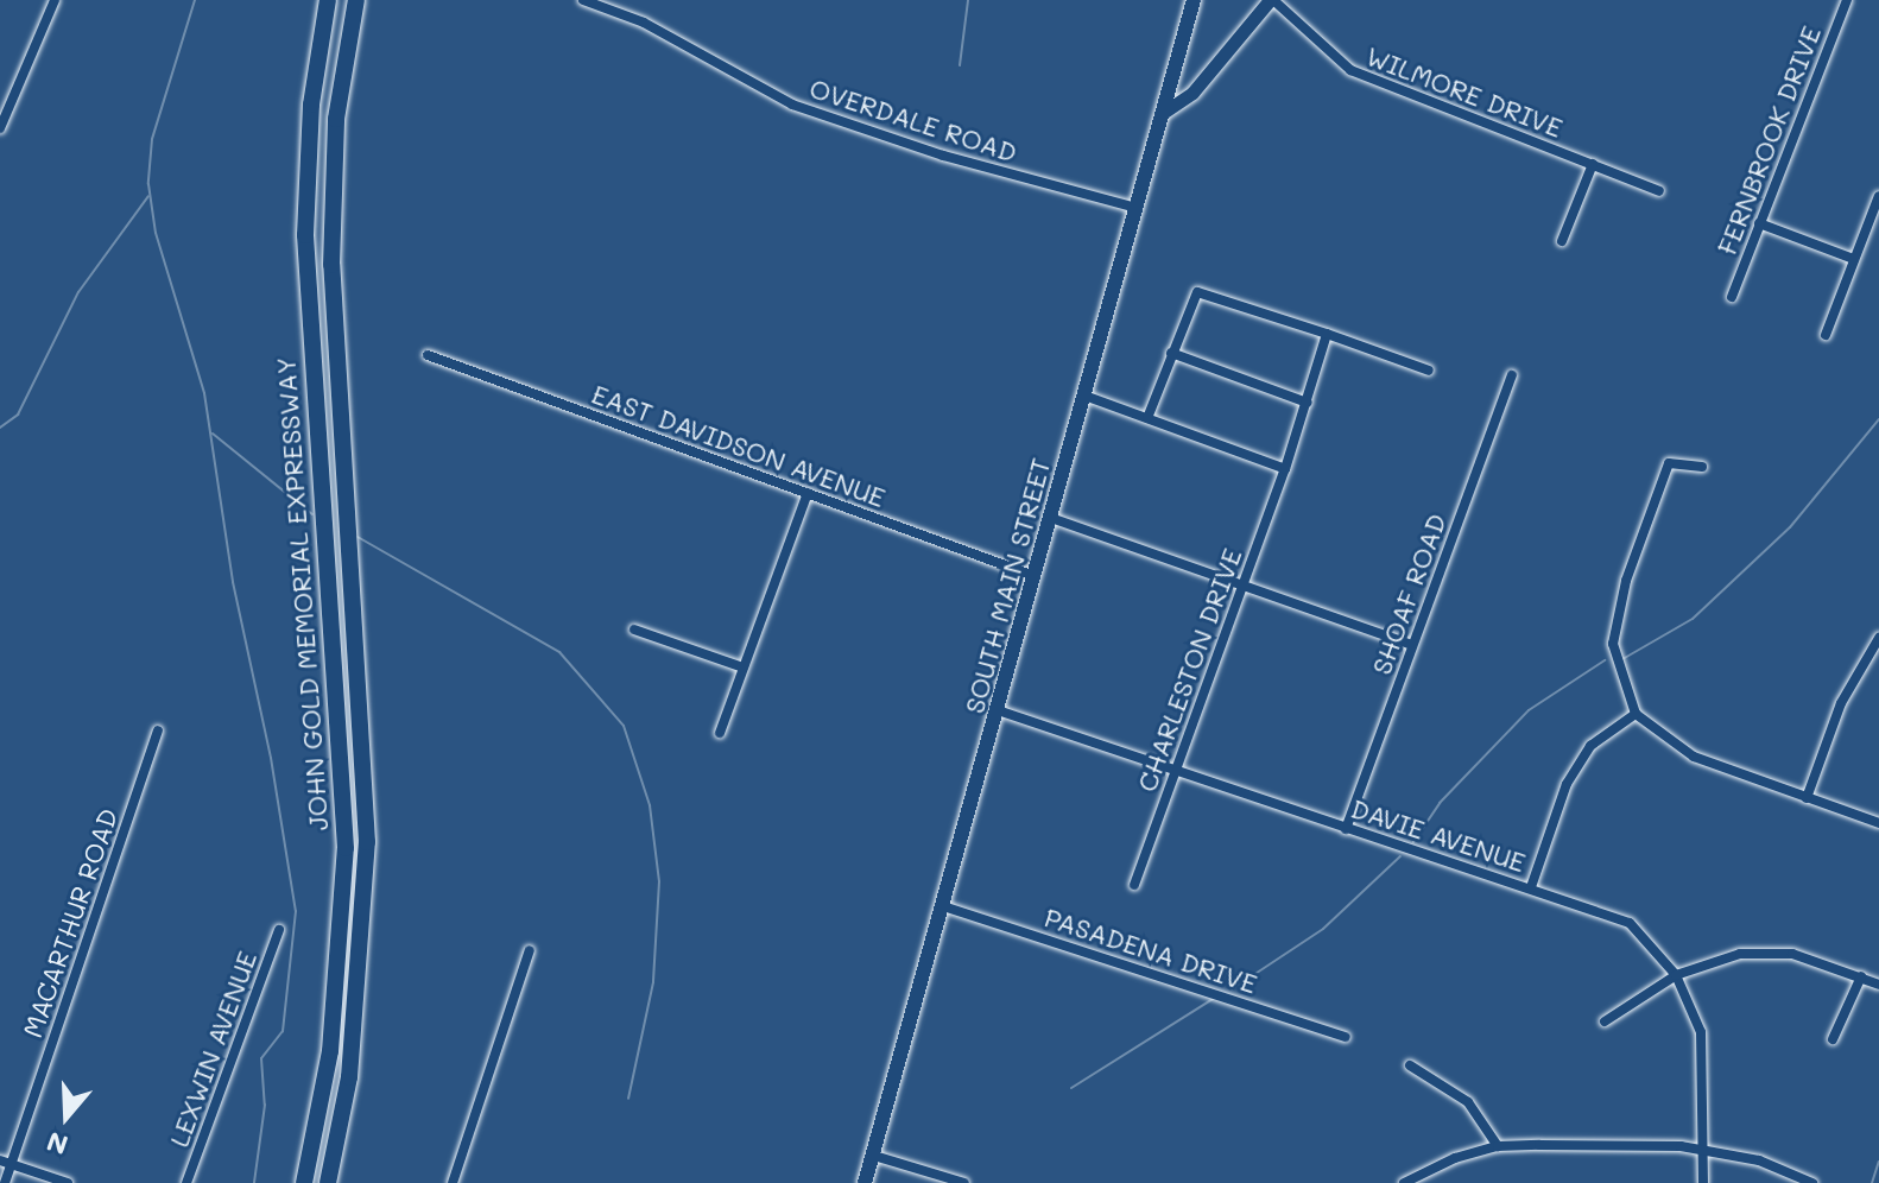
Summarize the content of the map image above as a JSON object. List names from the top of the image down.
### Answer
{
  "streets": {
    "highway": ["JOHN GOLD MEMORIAL EXPRESSWAY"],
    "main road": ["SOUTH MAIN STREET"],
    "street": [
      "WILMORE DRIVE",
      "OVERDALE ROAD",
      "FERNBROOK DRIVE",
      "EAST DAVIDSON AVENUE",
      "SHOAF ROAD",
      "CHARLESTON DRIVE",
      "DAVIE AVENUE",
      "MACARTHUR ROAD",
      "PASADENA DRIVE",
      "LEXWIN AVENUE"
    ]
  },
  "crossings": [
    ["OVERDALE ROAD", "SOUTH MAIN STREET"],
    ["EAST DAVIDSON AVENUE", "SOUTH MAIN STREET"],
    ["SOUTH MAIN STREET", "DAVIE AVENUE"],
    ["SOUTH MAIN STREET", "PASADENA DRIVE"],
    ["SHOAF ROAD", "DAVIE AVENUE"],
    ["CHARLESTON DRIVE", "DAVIE AVENUE"]
  ],
  "north": "bottom"
}
